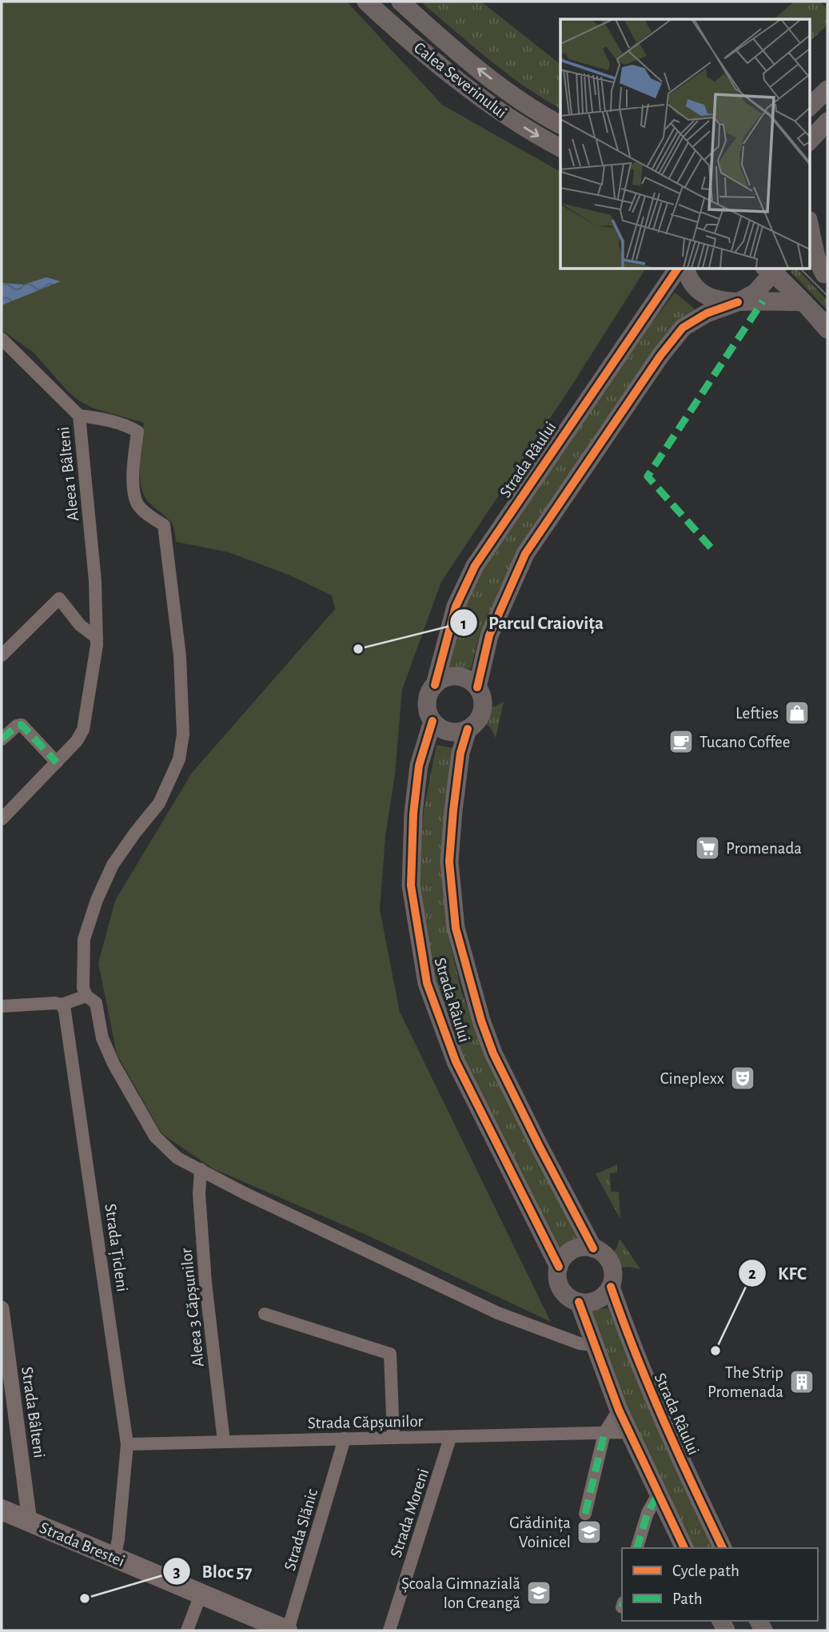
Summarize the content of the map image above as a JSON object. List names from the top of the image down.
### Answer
{
  "streets": {
    "main road": ["Calea Severinului", "Strada Râului", "Strada Brestei"],
    "street": [
      "Aleea 1 Bâlteni",
      "Strada Țicleni",
      "Aleea 3 Căpșunilor",
      "Strada Bâlteni",
      "Strada Căpșunilor",
      "Strada Moreni",
      "Strada Slănic"
    ]
  },
  "crossings": [
    ["Strada Râului", "Strada Căpșunilor"],
    ["Strada Țicleni", "Strada Căpșunilor"],
    ["Strada Țicleni", "Strada Brestei"],
    ["Aleea 3 Căpșunilor", "Strada Căpșunilor"],
    ["Strada Bâlteni", "Strada Brestei"],
    ["Strada Căpșunilor", "Strada Moreni"],
    ["Strada Căpșunilor", "Strada Slănic"],
    ["Strada Slănic", "Strada Brestei"]
  ],
  "places": {
    "other": ["Parcul Craiovița", "KFC", "Bloc 57"],
    "shop": ["Lefties"],
    "cafe": ["Tucano Coffee"],
    "supermarket": ["Promenada"],
    "theatre": ["Cineplexx"],
    "building": ["The Strip Promenada"],
    "school or university": ["Grădinița Voinicel", "Școala Gimnazială Ion Creangă"]
  },
  "legend": ["Cycle path", "Path"]
}
